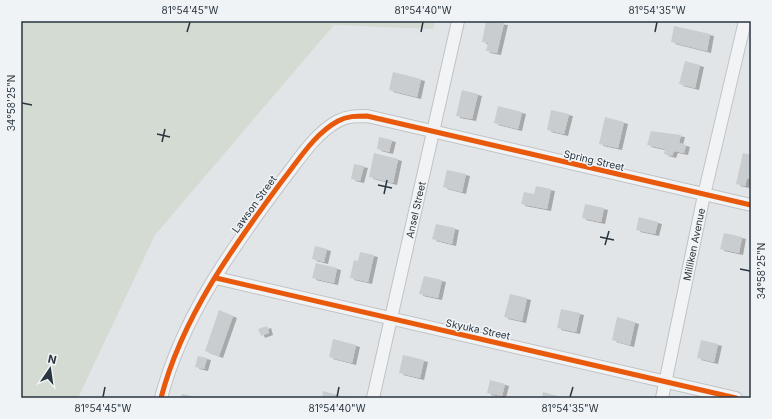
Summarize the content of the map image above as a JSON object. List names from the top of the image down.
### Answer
{
  "streets": {
    "street": [
      "Spring Street",
      "Lawson Street",
      "Ansel Street",
      "Milliken Avenue",
      "Skyuka Street"
    ]
  },
  "crossings": [
    ["Spring Street", "Lawson Street"],
    ["Spring Street", "Ansel Street"],
    ["Spring Street", "Milliken Avenue"],
    ["Lawson Street", "Ansel Street"],
    ["Lawson Street", "Skyuka Street"],
    ["Ansel Street", "Skyuka Street"],
    ["Milliken Avenue", "Skyuka Street"]
  ],
  "north": "top",
  "coordinates": [
    "81°54'45\"W",
    "81°54'40\"W",
    "81°54'35\"W",
    "34°58'25\"N"
  ]
}
